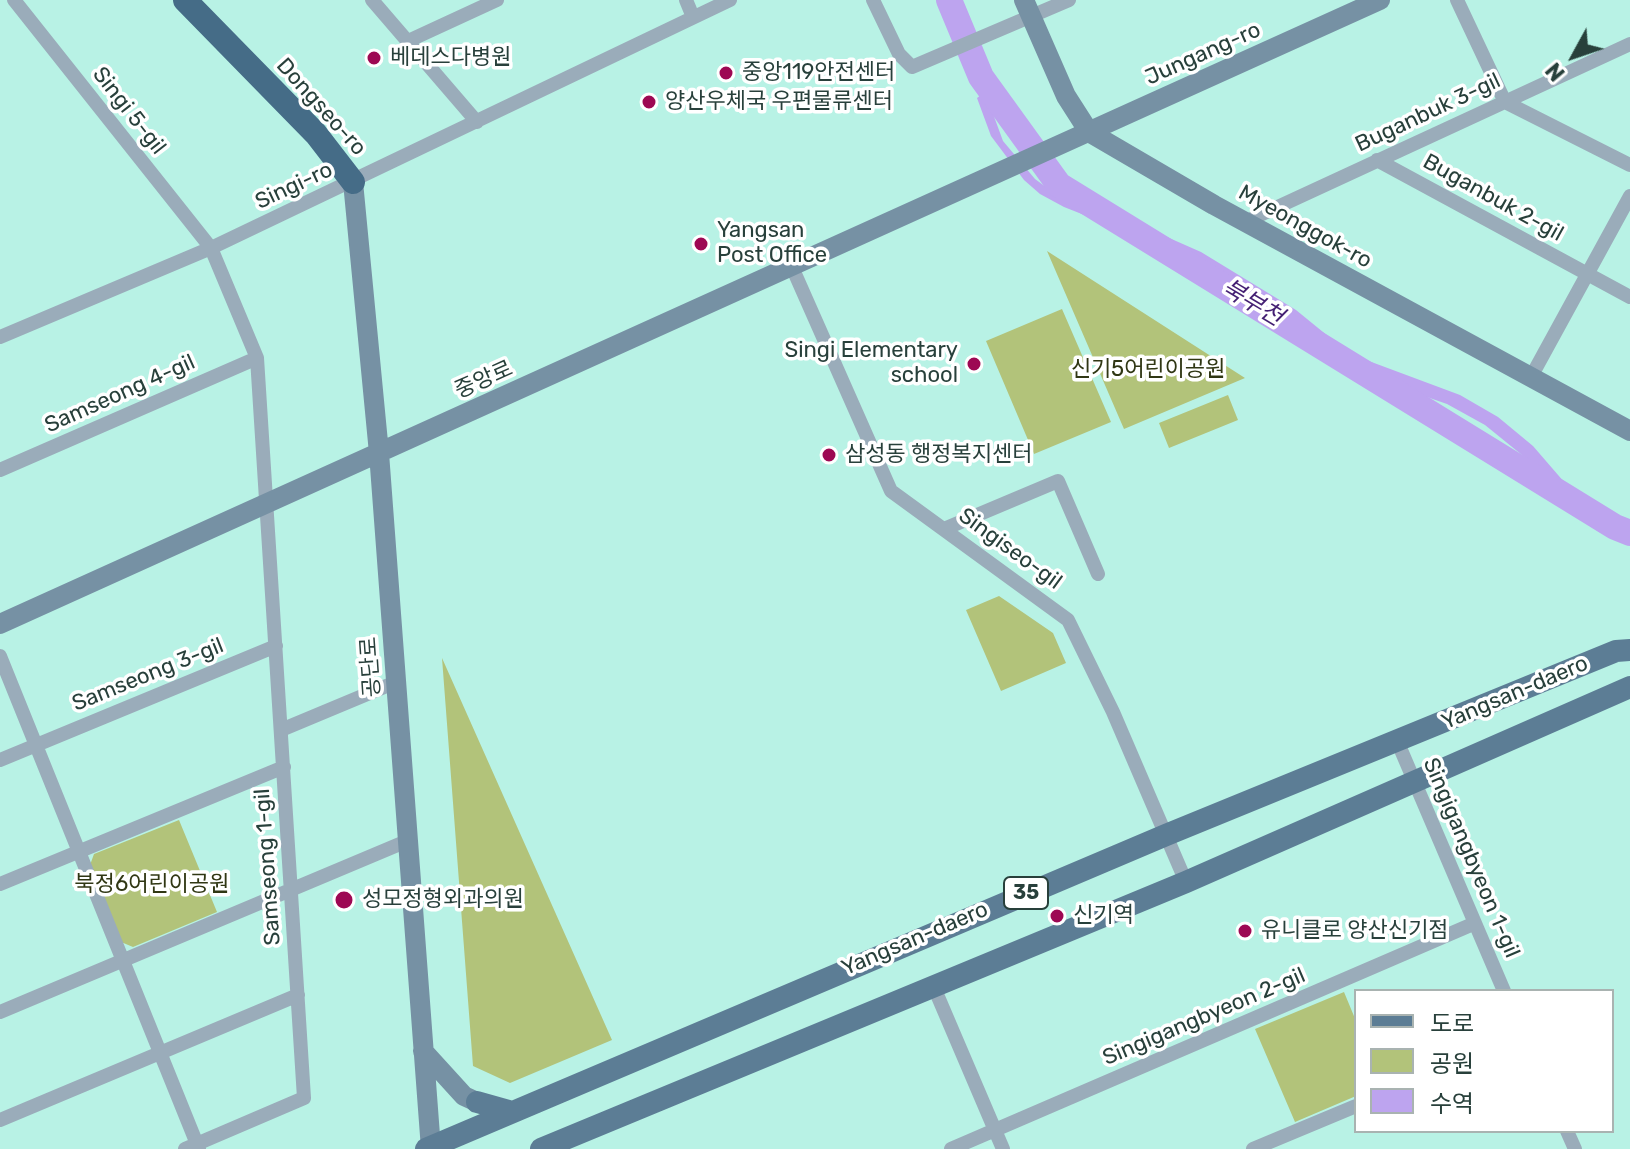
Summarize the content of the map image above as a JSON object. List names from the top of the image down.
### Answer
{
  "streets": {
    "highway": ["Dongseo-ro"],
    "main road": ["Yangsan-daero", "35"],
    "street": [
      "Jungang-ro",
      "Singi 5-gil",
      "Buganbuk 3-gil",
      "Singi-ro",
      "Buganbuk 2-gil",
      "Myeonggok-ro",
      "중앙로",
      "Samseong 4-gil",
      "Singiseo-gil",
      "공단로",
      "Samseong 3-gil",
      "Singigangbyeon 1-gil",
      "Samseong 1-gil",
      "Singigangbyeon 2-gil"
    ]
  },
  "crossings": [
    ["Jungang-ro", "Myeonggok-ro"],
    ["Jungang-ro", "중앙로"],
    ["Dongseo-ro", "Singi-ro"],
    ["Dongseo-ro", "공단로"],
    ["Singi 5-gil", "Singi-ro"],
    ["Singi 5-gil", "Samseong 4-gil"],
    ["Singi 5-gil", "Samseong 1-gil"],
    ["Buganbuk 3-gil", "Buganbuk 2-gil"],
    ["Buganbuk 3-gil", "Myeonggok-ro"],
    ["Singi-ro", "공단로"],
    ["Myeonggok-ro", "중앙로"],
    ["중앙로", "Singiseo-gil"],
    ["중앙로", "공단로"],
    ["중앙로", "Samseong 1-gil"],
    ["Samseong 4-gil", "Samseong 1-gil"],
    ["Singiseo-gil", "Yangsan-daero"],
    ["공단로", "Yangsan-daero"],
    ["Samseong 3-gil", "Samseong 1-gil"],
    ["Yangsan-daero", "Singigangbyeon 1-gil"],
    ["Singigangbyeon 1-gil", "Singigangbyeon 2-gil"]
  ],
  "water": ["북부천"],
  "parks": ["신기5어린이공원", "북정6어린이공원"],
  "places": [
    "베데스다병원",
    "중앙119안전센터",
    "양산우체국 우편물류센터",
    "Yangsan Post Office",
    "Singi Elementary school",
    "삼성동 행정복지센터",
    "성모정형외과의원",
    "신기역",
    "유니클로 양산신기점"
  ],
  "legend": ["도로", "공원", "수역"],
  "north": "bottom left"
}
